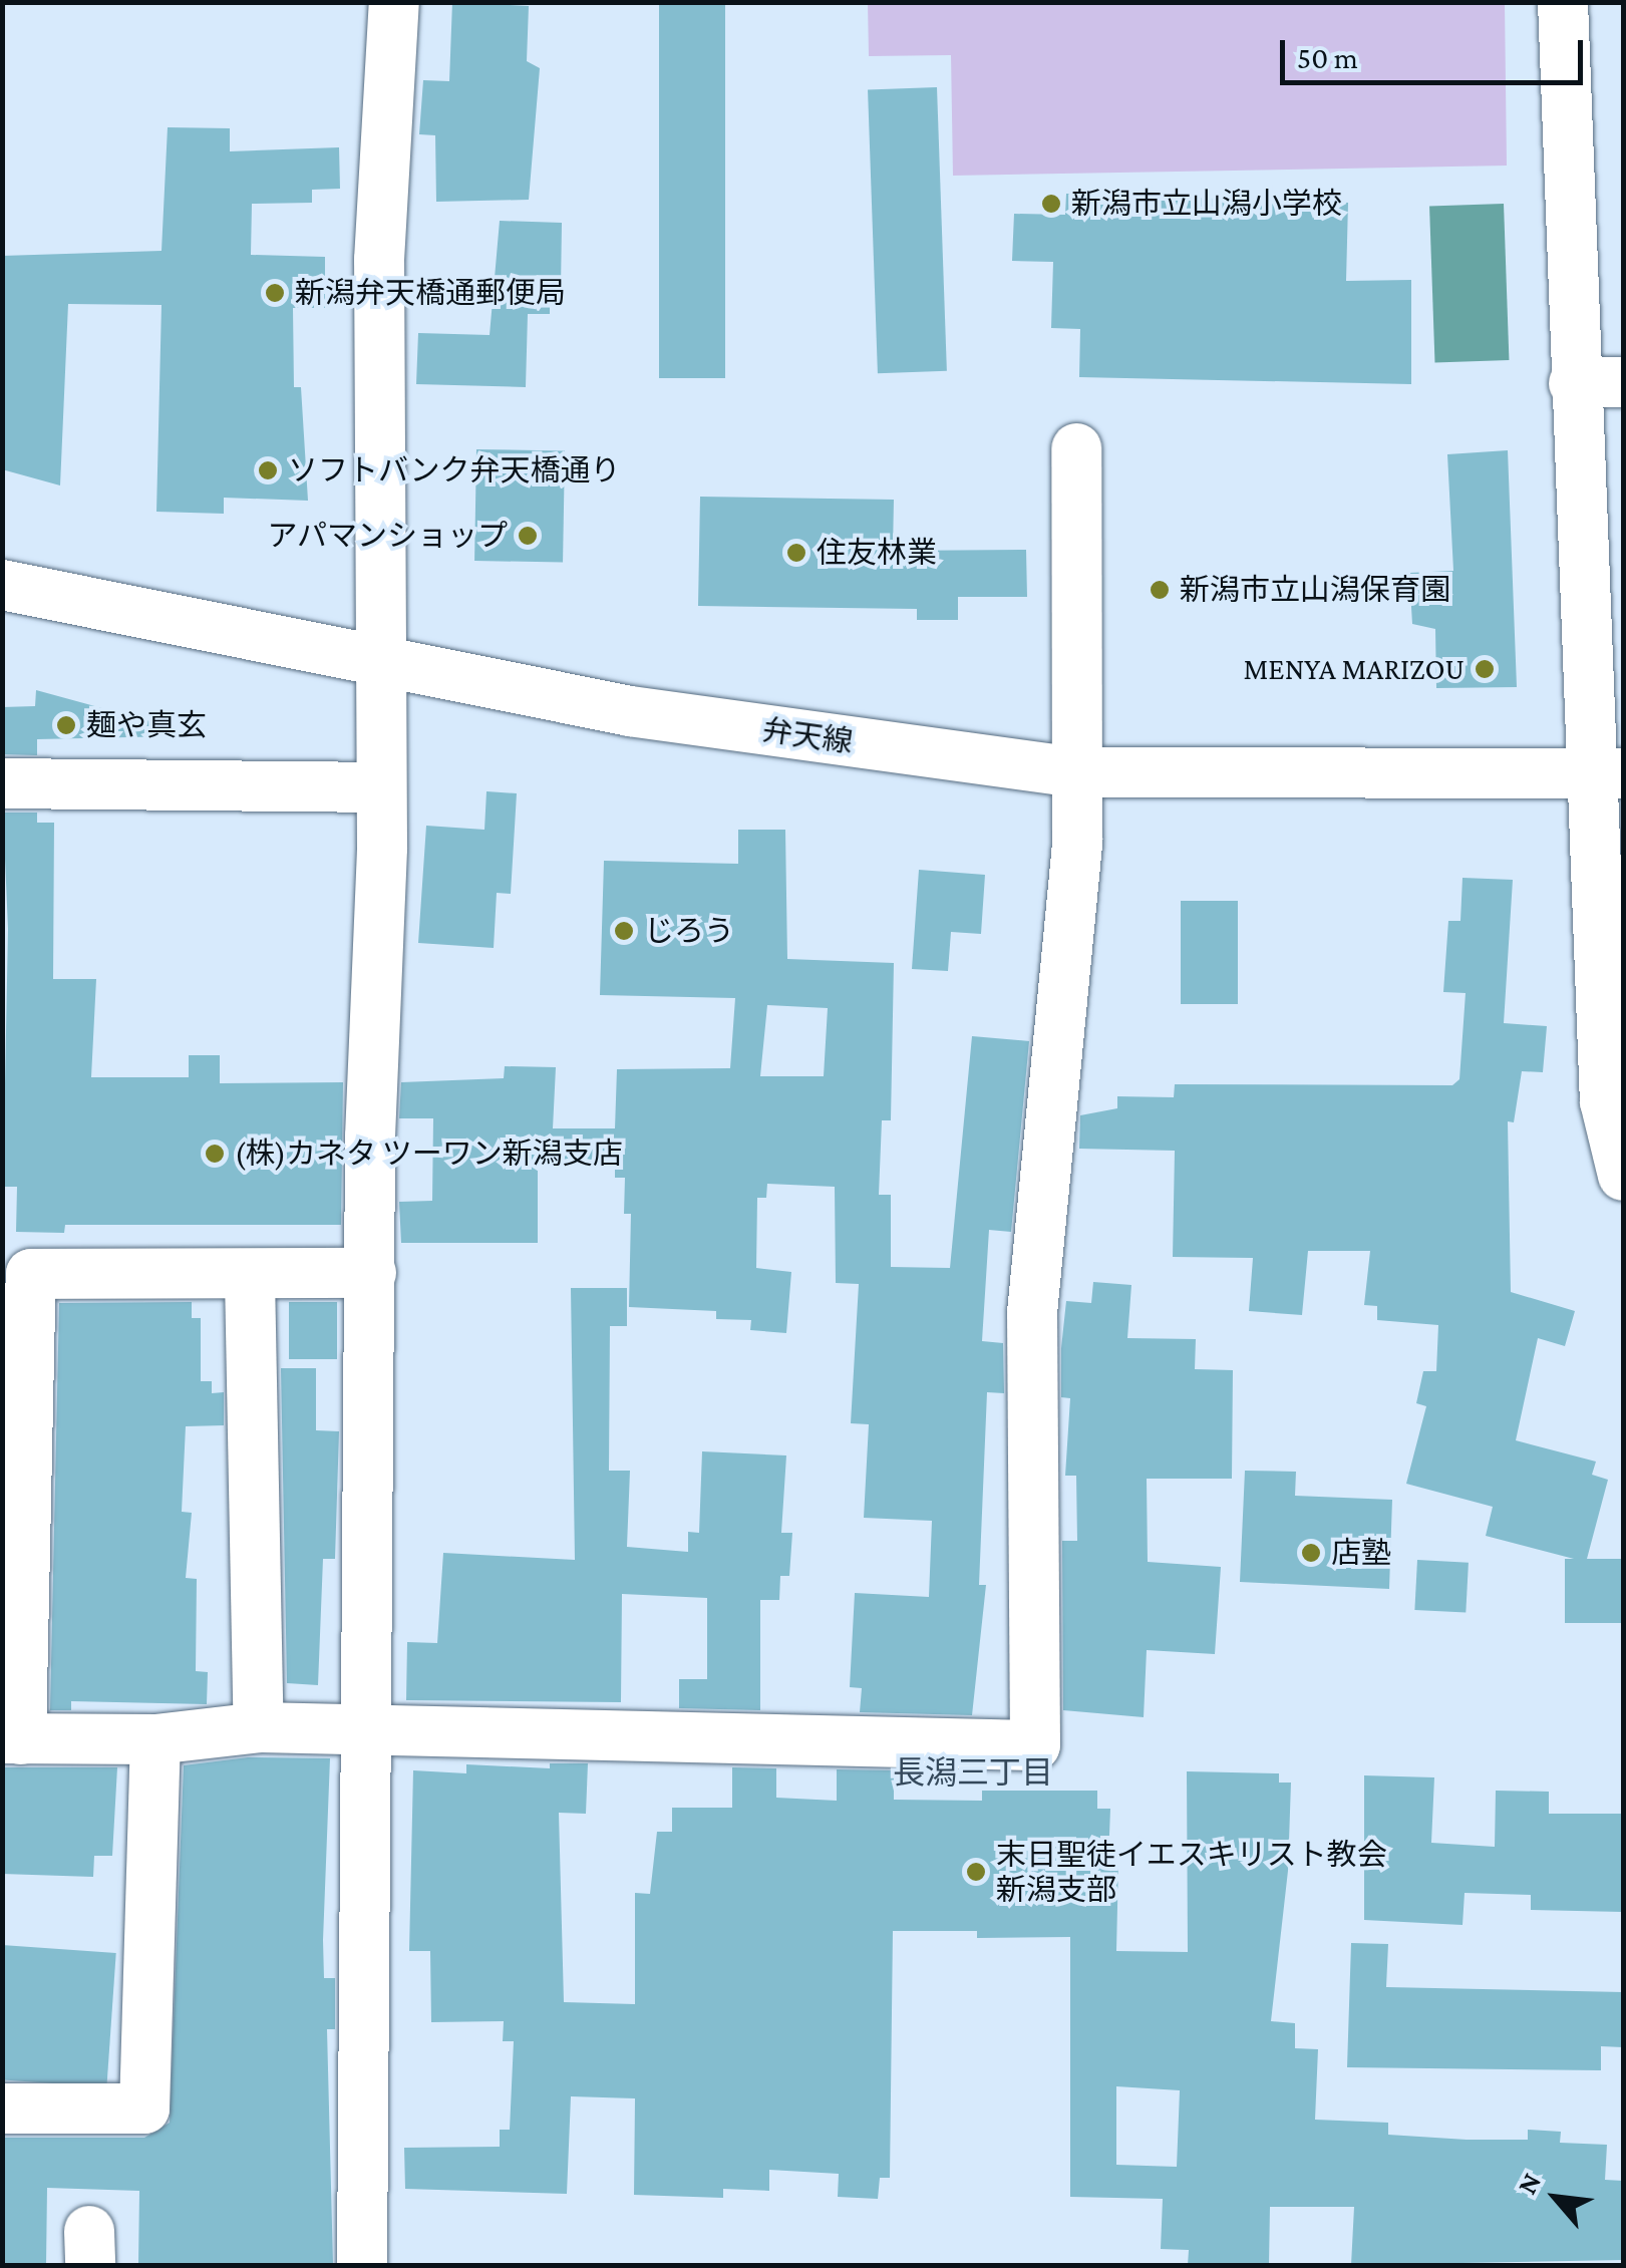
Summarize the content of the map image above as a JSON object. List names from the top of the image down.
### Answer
{
  "streets": {
    "street": ["弁天線"]
  },
  "districts": ["長潟三丁目"],
  "places": [
    "新潟市立山潟小学校",
    "新潟弁天橋通郵便局",
    "ソフトバンク弁天橋通り",
    "アパマンショップ",
    "住友林業",
    "新潟市立山潟保育園",
    "MENYA MARIZOU",
    "麺や真玄",
    "じろう",
    "(株)カネタ ツーワン新潟支店",
    "店塾",
    "末日聖徒イエスキリスト教会 新潟支部"
  ],
  "scale_bar": "50 m",
  "north": "top left"
}
